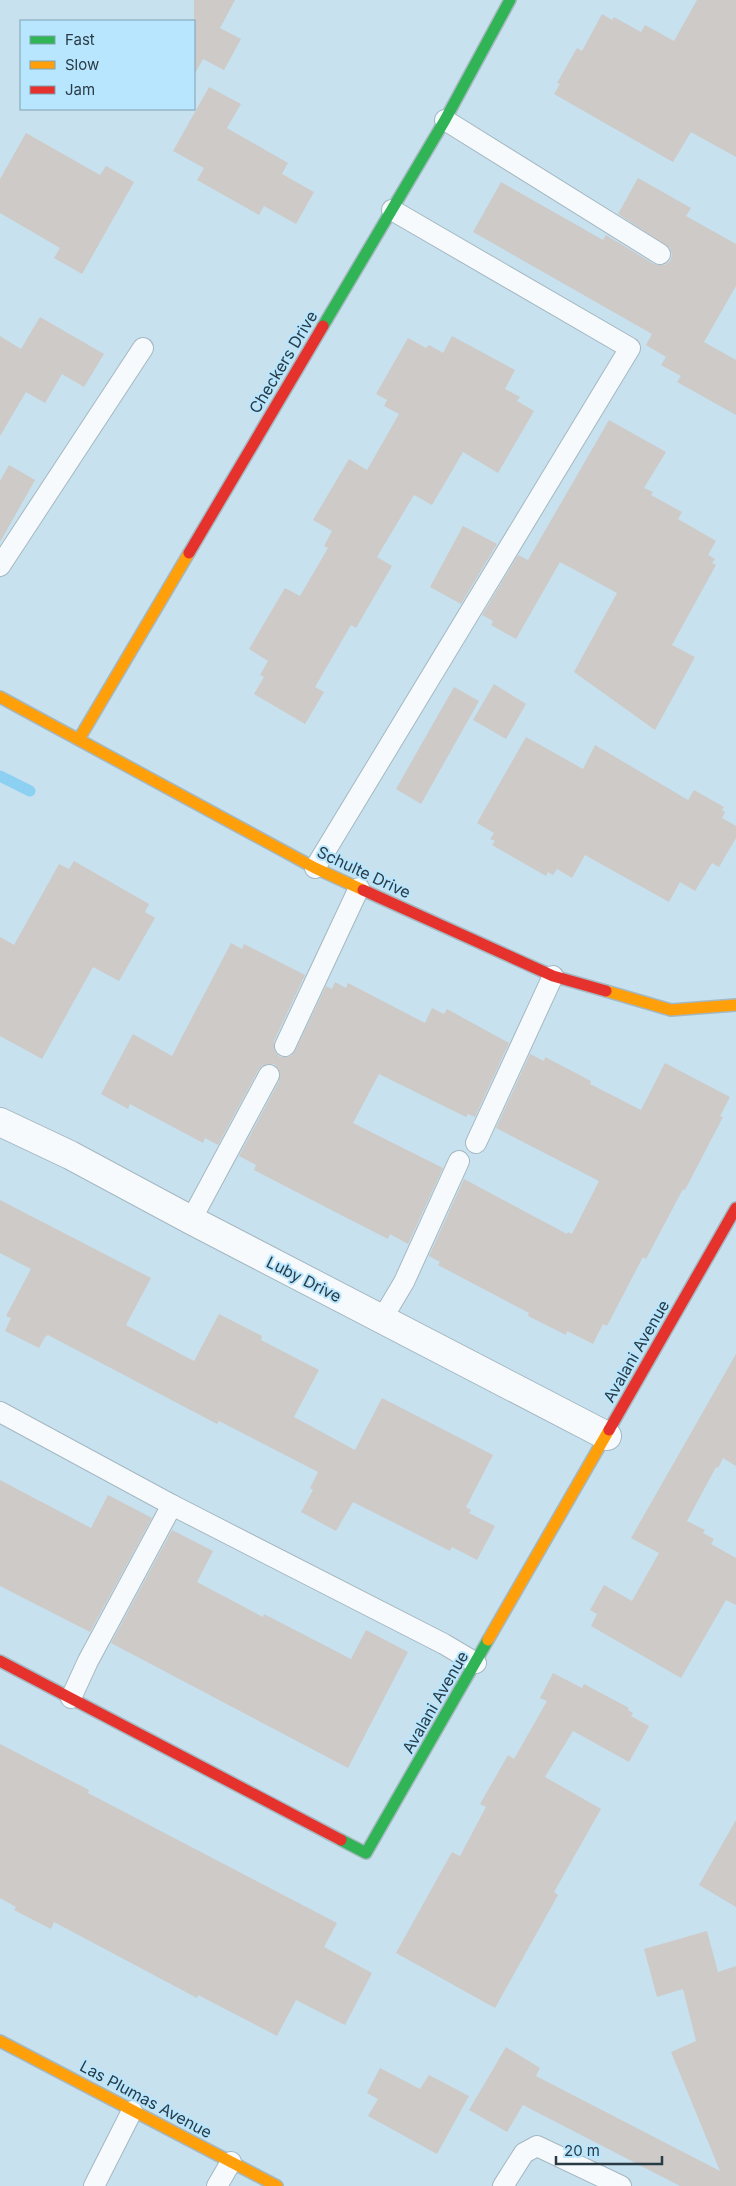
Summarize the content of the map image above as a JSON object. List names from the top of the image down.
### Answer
{
  "streets": {
    "street": [
      "Checkers Drive",
      "Schulte Drive",
      "Luby Drive",
      "Avalani Avenue",
      "Las Plumas Avenue"
    ]
  },
  "crossings": [
    ["Checkers Drive", "Schulte Drive"],
    ["Luby Drive", "Avalani Avenue"]
  ],
  "legend": ["Fast", "Slow", "Jam"],
  "scale_bar": "20 m"
}
